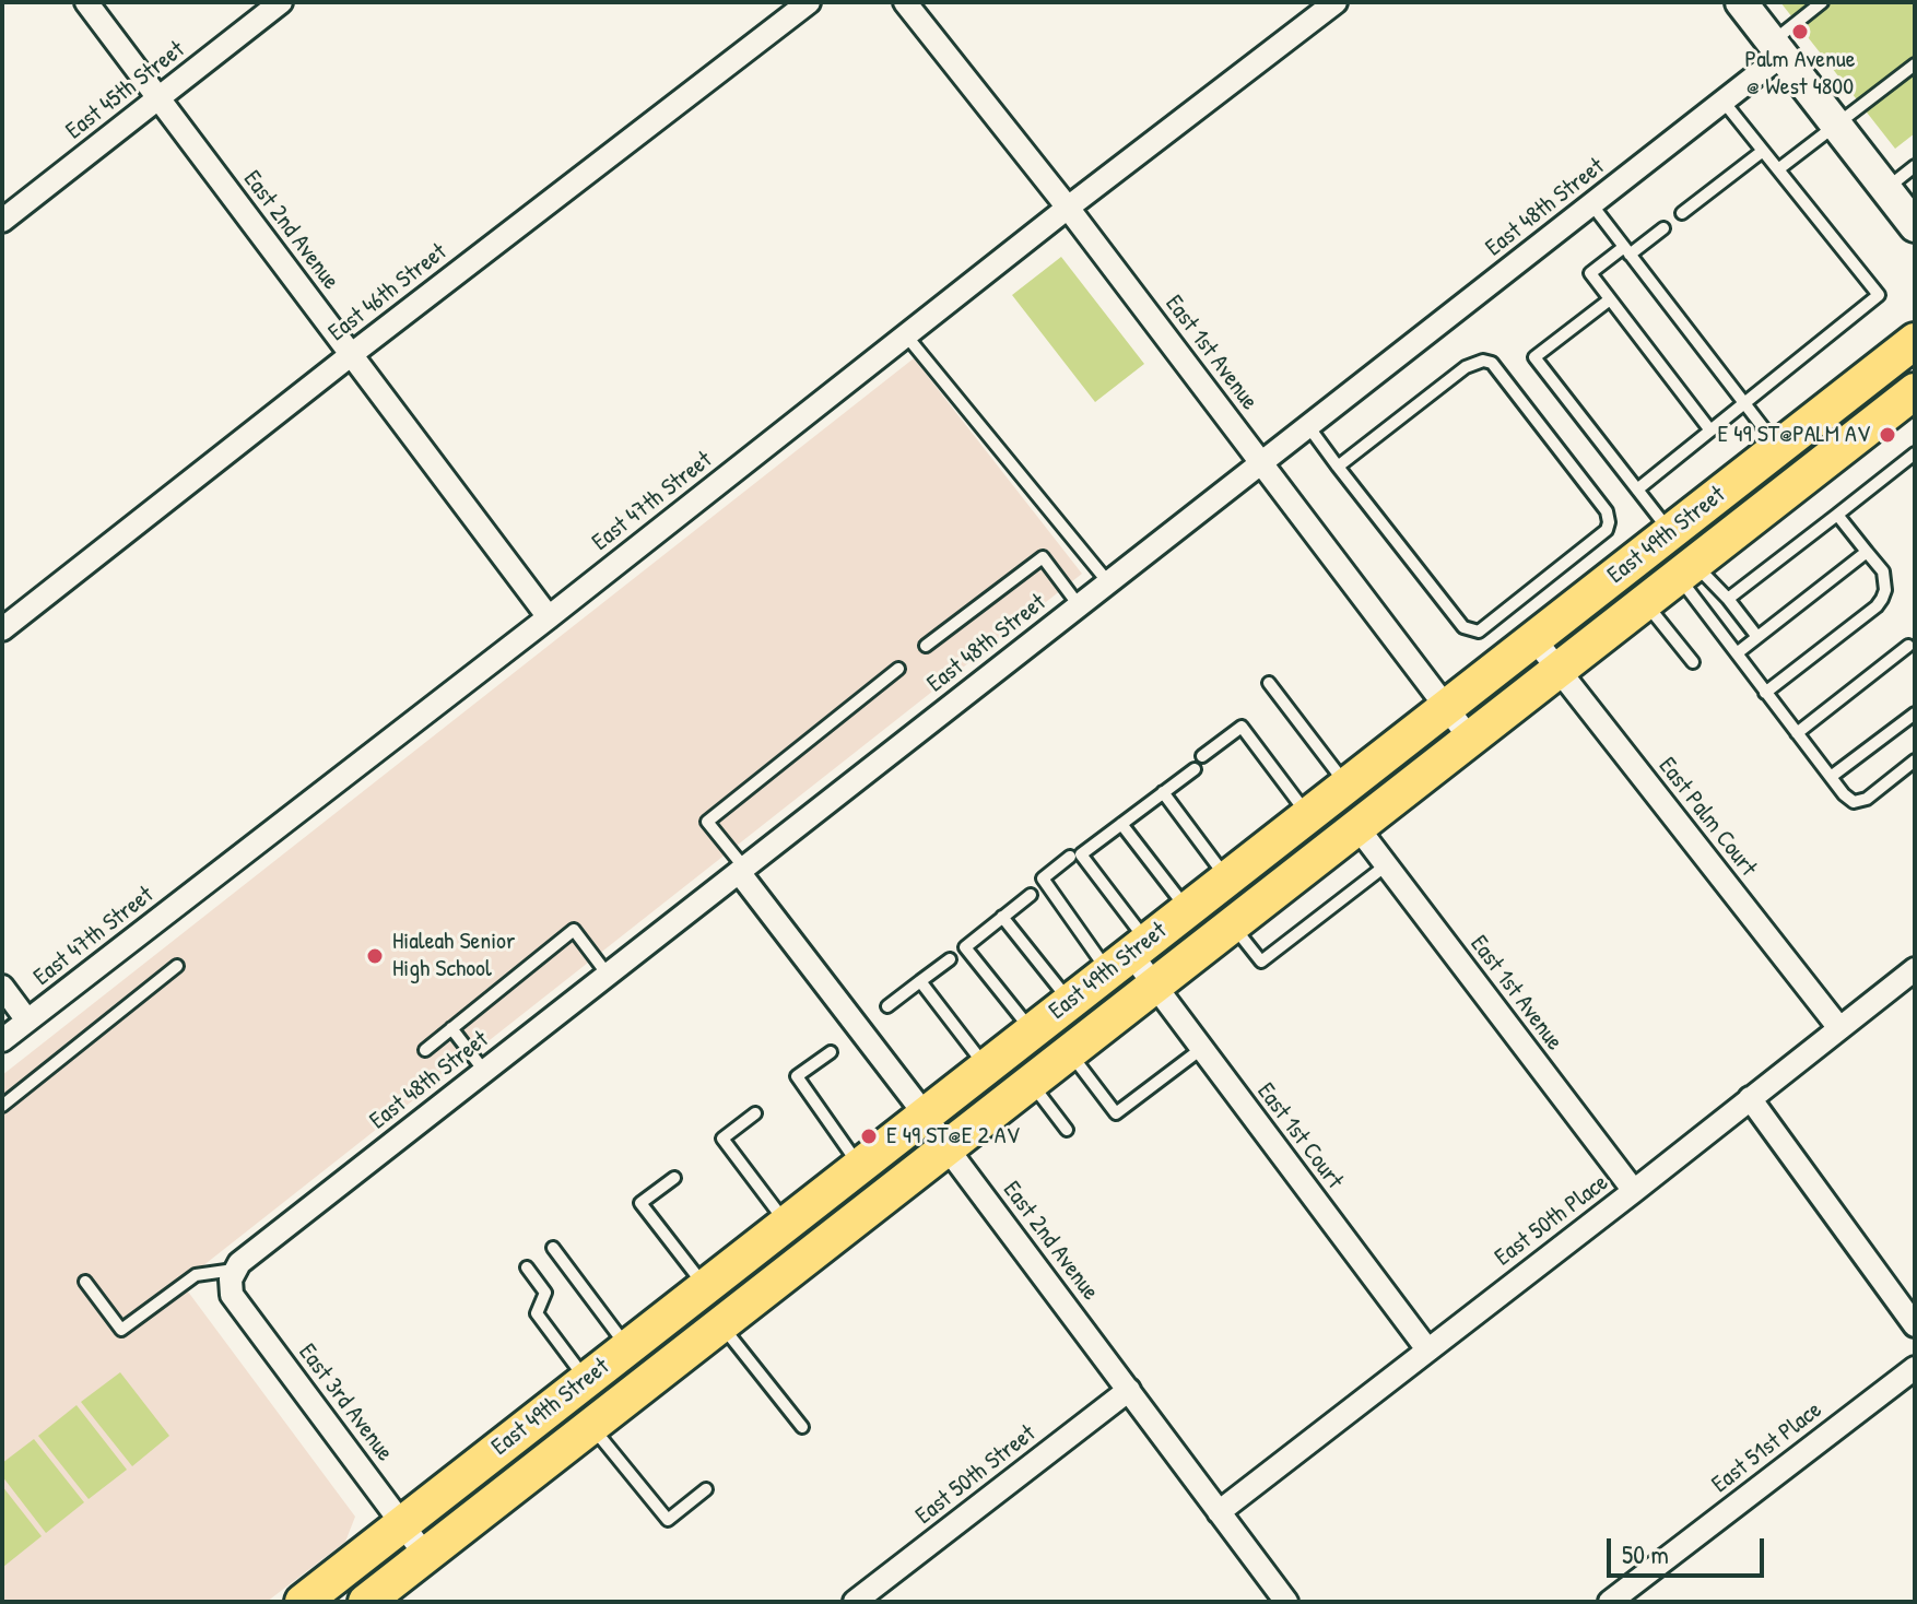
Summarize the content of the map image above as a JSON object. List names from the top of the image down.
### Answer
{
  "streets": {
    "main road": ["East 49th Street"],
    "street": [
      "East 45th Street",
      "East 48th Street",
      "East 2nd Avenue",
      "East 46th Street",
      "East 1st Avenue",
      "East 47th Street",
      "East Palm Court",
      "East 1st Court",
      "East 50th Place",
      "East 3rd Avenue",
      "East 51st Place",
      "East 50th Street"
    ]
  },
  "crossings": [
    ["East 45th Street", "East 2nd Avenue"],
    ["East 48th Street", "East 2nd Avenue"],
    ["East 48th Street", "East 1st Avenue"],
    ["East 48th Street", "East 3rd Avenue"],
    ["East 2nd Avenue", "East 46th Street"],
    ["East 2nd Avenue", "East 47th Street"],
    ["East 2nd Avenue", "East 49th Street"],
    ["East 2nd Avenue", "East 50th Place"],
    ["East 2nd Avenue", "East 50th Street"],
    ["East 1st Avenue", "East 47th Street"],
    ["East 1st Avenue", "East 49th Street"],
    ["East 1st Avenue", "East 50th Place"],
    ["East 49th Street", "East Palm Court"],
    ["East 49th Street", "East 1st Court"],
    ["East 49th Street", "East 3rd Avenue"],
    ["East Palm Court", "East 50th Place"],
    ["East 1st Court", "East 50th Place"]
  ],
  "places": [
    "Palm Avenue @ West 4800",
    "E 49 ST@PALM AV",
    "Hialeah Senior High School",
    "E 49 ST@E 2 AV"
  ],
  "scale_bar": "50 m"
}
